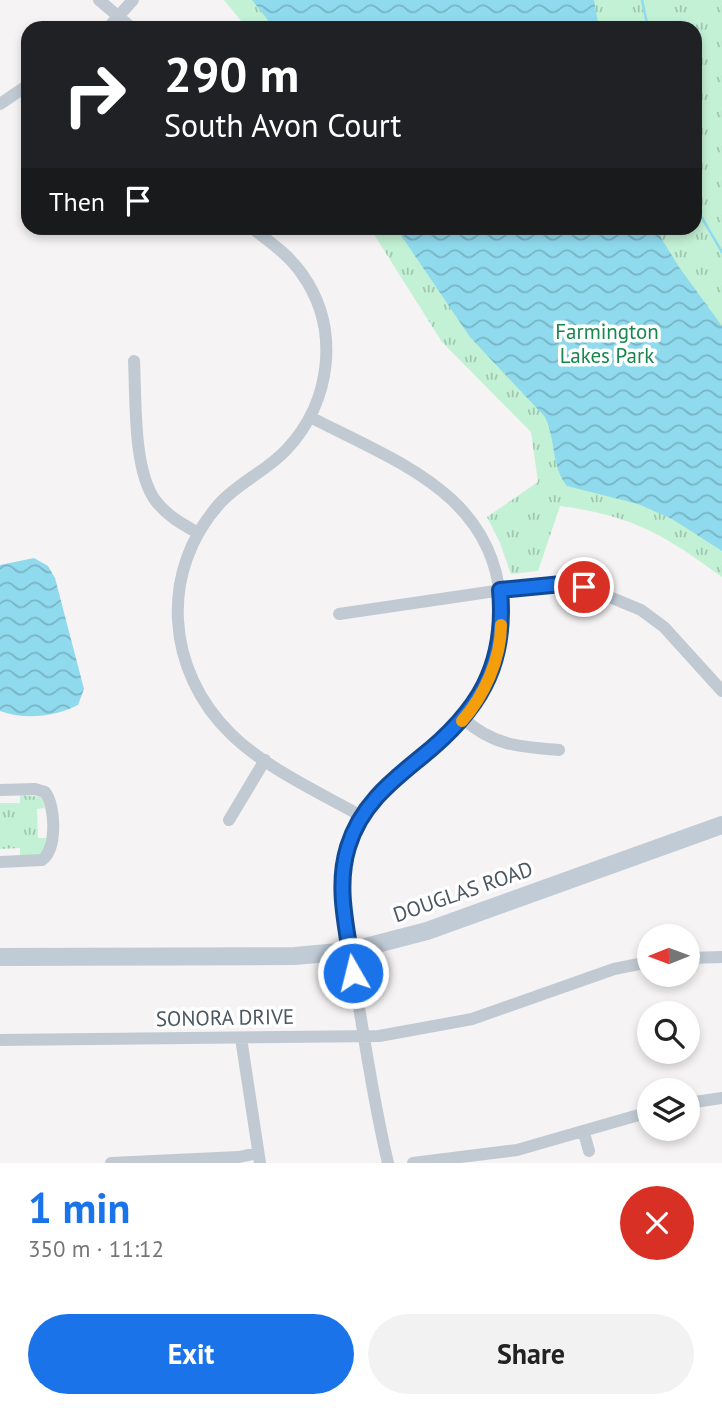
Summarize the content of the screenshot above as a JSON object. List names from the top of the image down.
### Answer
{
  "streets": {
    "street": ["DOUGLAS ROAD", "SONORA DRIVE"]
  },
  "parks": ["Farmington Lakes Park"],
  "north": "left",
  "page": {
    "turn": ["290 m", "South Avon Court"],
    "then": "Then",
    "heading": ["1 min", "350 m · 11:12"],
    "buttons": ["Exit", "Share"]
  }
}
